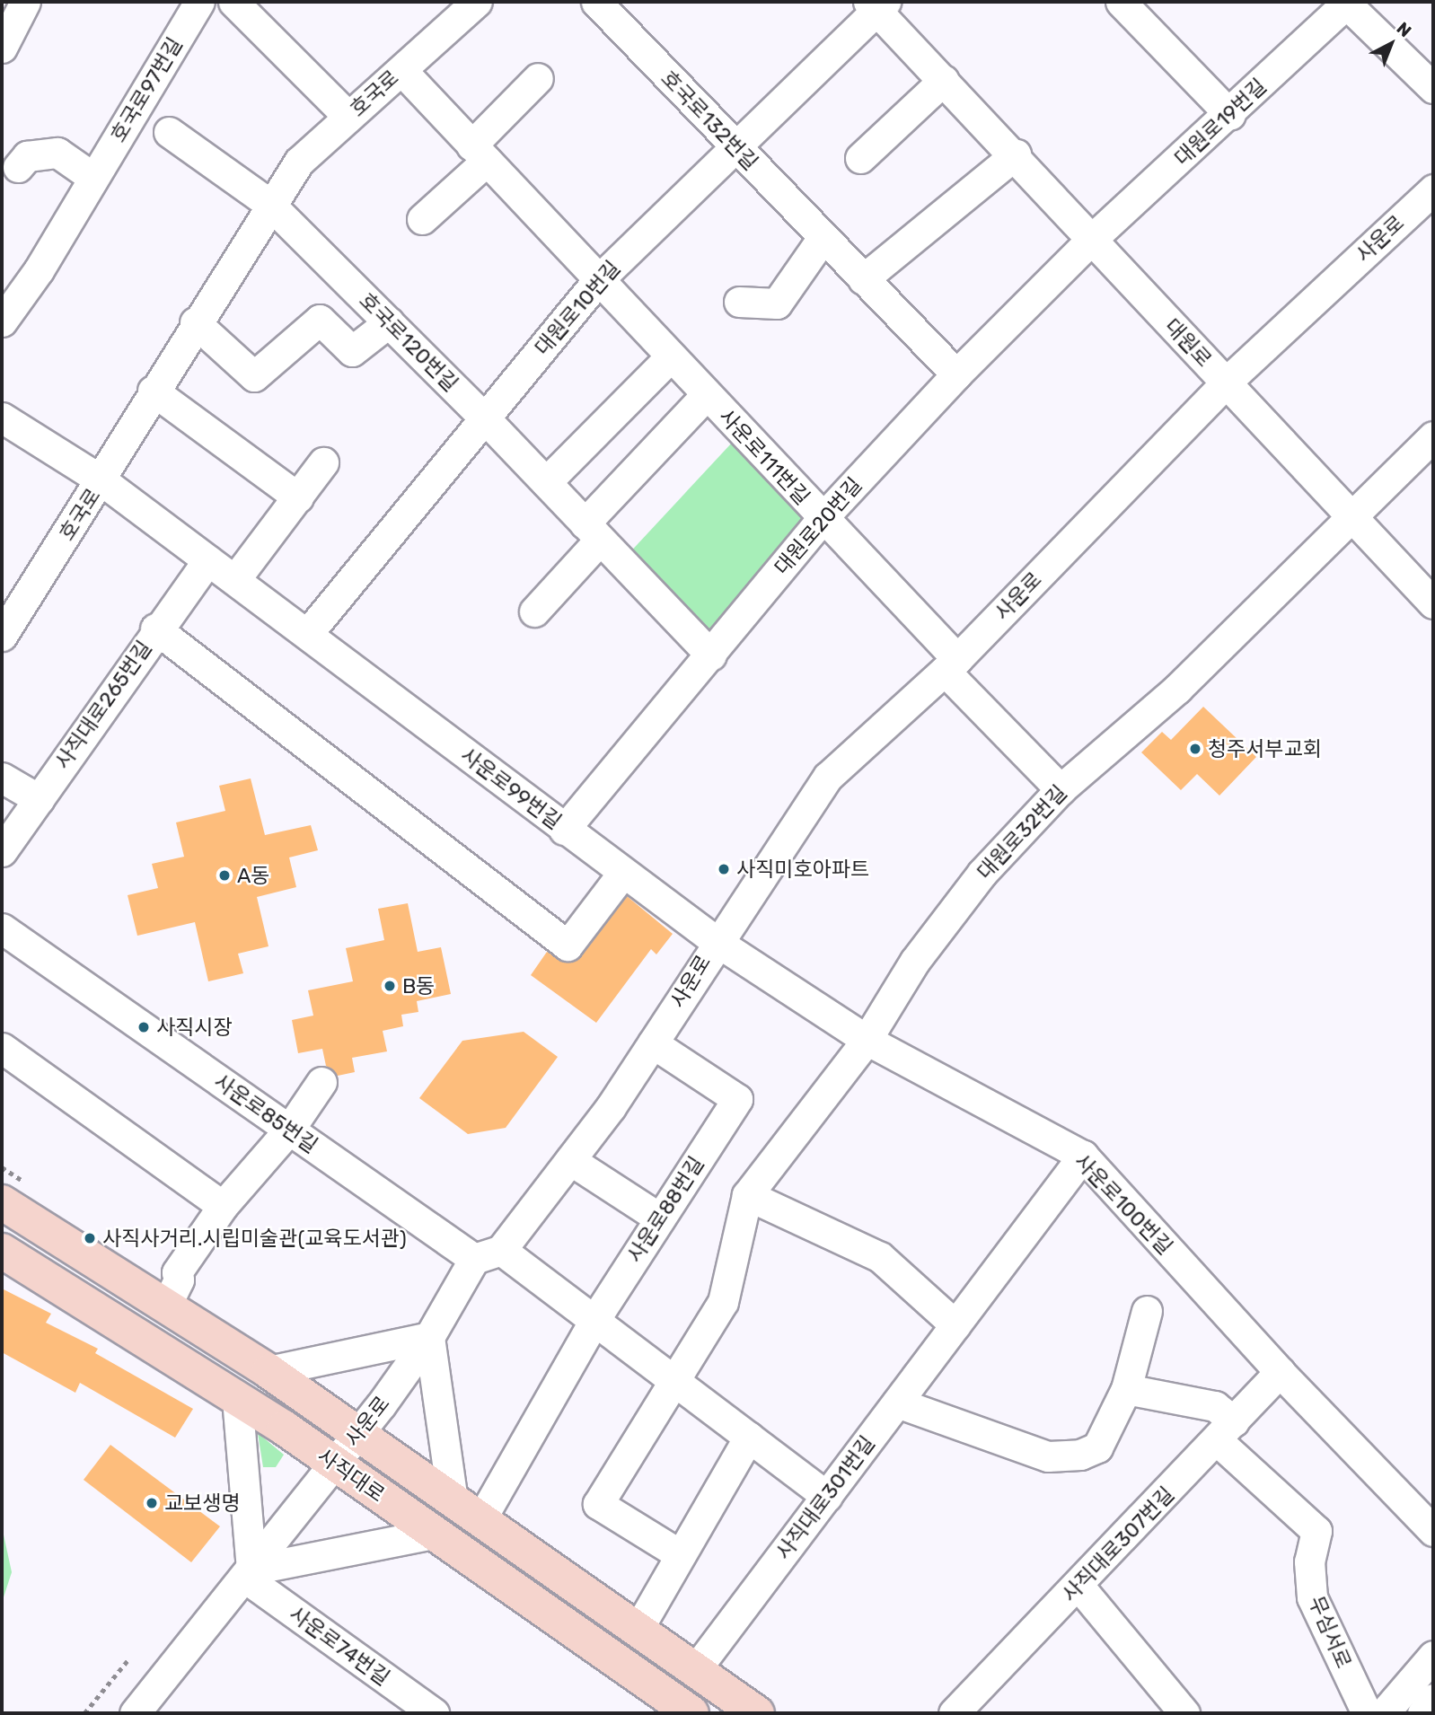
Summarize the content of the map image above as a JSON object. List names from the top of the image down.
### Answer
{
  "streets": {
    "main road": ["사직대로"],
    "street": [
      "호국로97번길",
      "호국로",
      "호국로132번길",
      "대원로19번길",
      "사운로",
      "대원로10번길",
      "호국로120번길",
      "대원로",
      "사운로111번길",
      "대원로20번길",
      "사직대로265번길",
      "사운로99번길",
      "대원로32번길",
      "사운로85번길",
      "사운로100번길",
      "사운로88번길",
      "사직대로301번길",
      "사직대로307번길",
      "무심서로",
      "사운로74번길"
    ]
  },
  "crossings": [
    ["호국로", "호국로120번길"],
    ["호국로", "사운로111번길"],
    ["호국로", "사운로99번길"],
    ["호국로132번길", "대원로10번길"],
    ["호국로132번길", "대원로20번길"],
    ["대원로19번길", "대원로"],
    ["대원로19번길", "대원로20번길"],
    ["사운로", "대원로"],
    ["사운로", "사운로111번길"],
    ["사운로", "사운로99번길"],
    ["사운로", "사운로85번길"],
    ["사운로", "사운로100번길"],
    ["사운로", "사운로88번길"],
    ["사운로", "사직대로"],
    ["사운로", "사운로74번길"],
    ["대원로10번길", "호국로120번길"],
    ["대원로10번길", "대원로"],
    ["대원로10번길", "사운로111번길"],
    ["대원로10번길", "사운로99번길"],
    ["호국로120번길", "대원로20번길"],
    ["대원로", "대원로20번길"],
    ["대원로", "대원로32번길"],
    ["사운로111번길", "대원로20번길"],
    ["사운로111번길", "대원로32번길"],
    ["대원로20번길", "사운로99번길"],
    ["사직대로265번길", "사운로99번길"],
    ["사운로99번길", "사운로100번길"],
    ["대원로32번길", "사운로100번길"],
    ["사운로100번길", "사직대로301번길"],
    ["사운로100번길", "사직대로307번길"],
    ["사직대로", "사직대로301번길"],
    ["사직대로307번길", "무심서로"]
  ],
  "places": [
    "청주서부교회",
    "사직미호아파트",
    "A동",
    "B동",
    "사직시장",
    "사직사거리.시립미술관(교육도서관)",
    "교보생명"
  ],
  "north": "top right"
}
